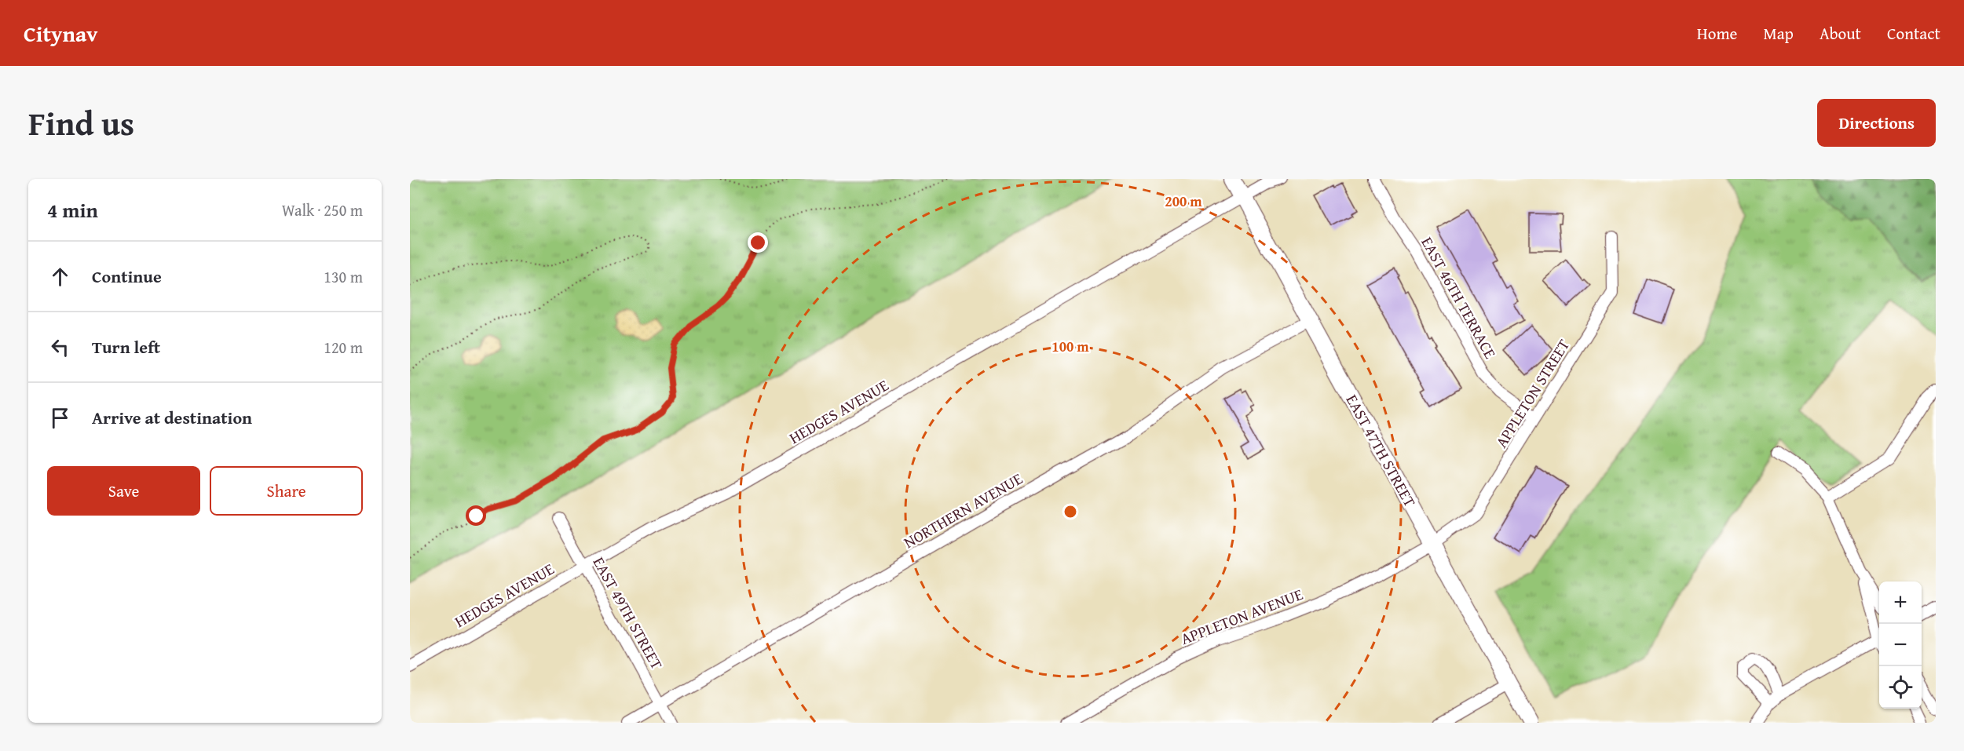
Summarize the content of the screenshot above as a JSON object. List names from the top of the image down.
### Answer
{
  "streets": {
    "main road": ["EAST 47TH STREET"],
    "street": [
      "EAST 46TH TERRACE",
      "APPLETON STREET",
      "HEDGES AVENUE",
      "NORTHERN AVENUE",
      "EAST 49TH STREET",
      "APPLETON AVENUE"
    ]
  },
  "crossings": [
    ["EAST 46TH TERRACE", "APPLETON STREET"],
    ["APPLETON STREET", "EAST 47TH STREET"],
    ["APPLETON STREET", "APPLETON AVENUE"],
    ["HEDGES AVENUE", "EAST 47TH STREET"],
    ["HEDGES AVENUE", "EAST 49TH STREET"],
    ["EAST 47TH STREET", "NORTHERN AVENUE"],
    ["EAST 47TH STREET", "APPLETON AVENUE"],
    ["NORTHERN AVENUE", "EAST 49TH STREET"]
  ],
  "page": {
    "header": "Citynav",
    "nav": [
      "Home",
      "Map",
      "About",
      "Contact"
    ],
    "title": "Find us",
    "buttons": [
      "Directions",
      ["Save", "Share"]
    ],
    "heading": ["4 min", "Walk · 250 m"],
    "list": [
      ["Continue", "130 m"],
      ["Turn left", "120 m"],
      "Arrive at destination"
    ],
    "map_buttons": ["+", "−"]
  },
  "rings": ["200 m", "100 m"]
}
